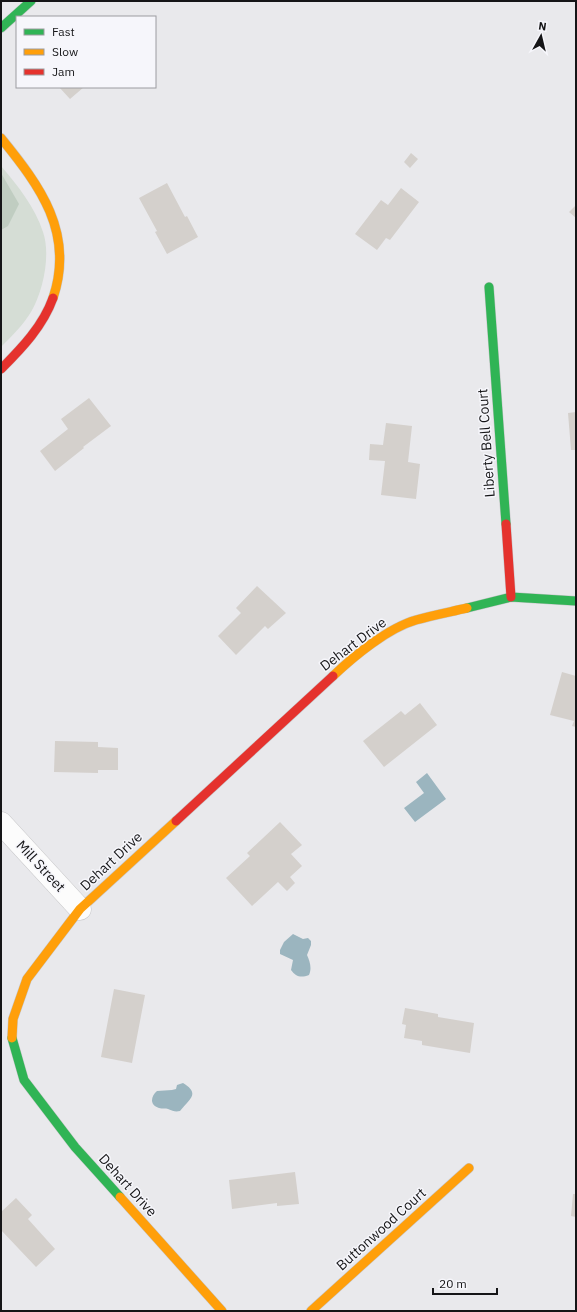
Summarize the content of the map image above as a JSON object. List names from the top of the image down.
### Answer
{
  "streets": {
    "street": [
      "Liberty Bell Court",
      "Dehart Drive",
      "Mill Street",
      "Buttonwood Court"
    ]
  },
  "crossings": [
    ["Liberty Bell Court", "Dehart Drive"],
    ["Dehart Drive", "Mill Street"]
  ],
  "legend": ["Fast", "Slow", "Jam"],
  "scale_bar": "20 m",
  "north": "top"
}
